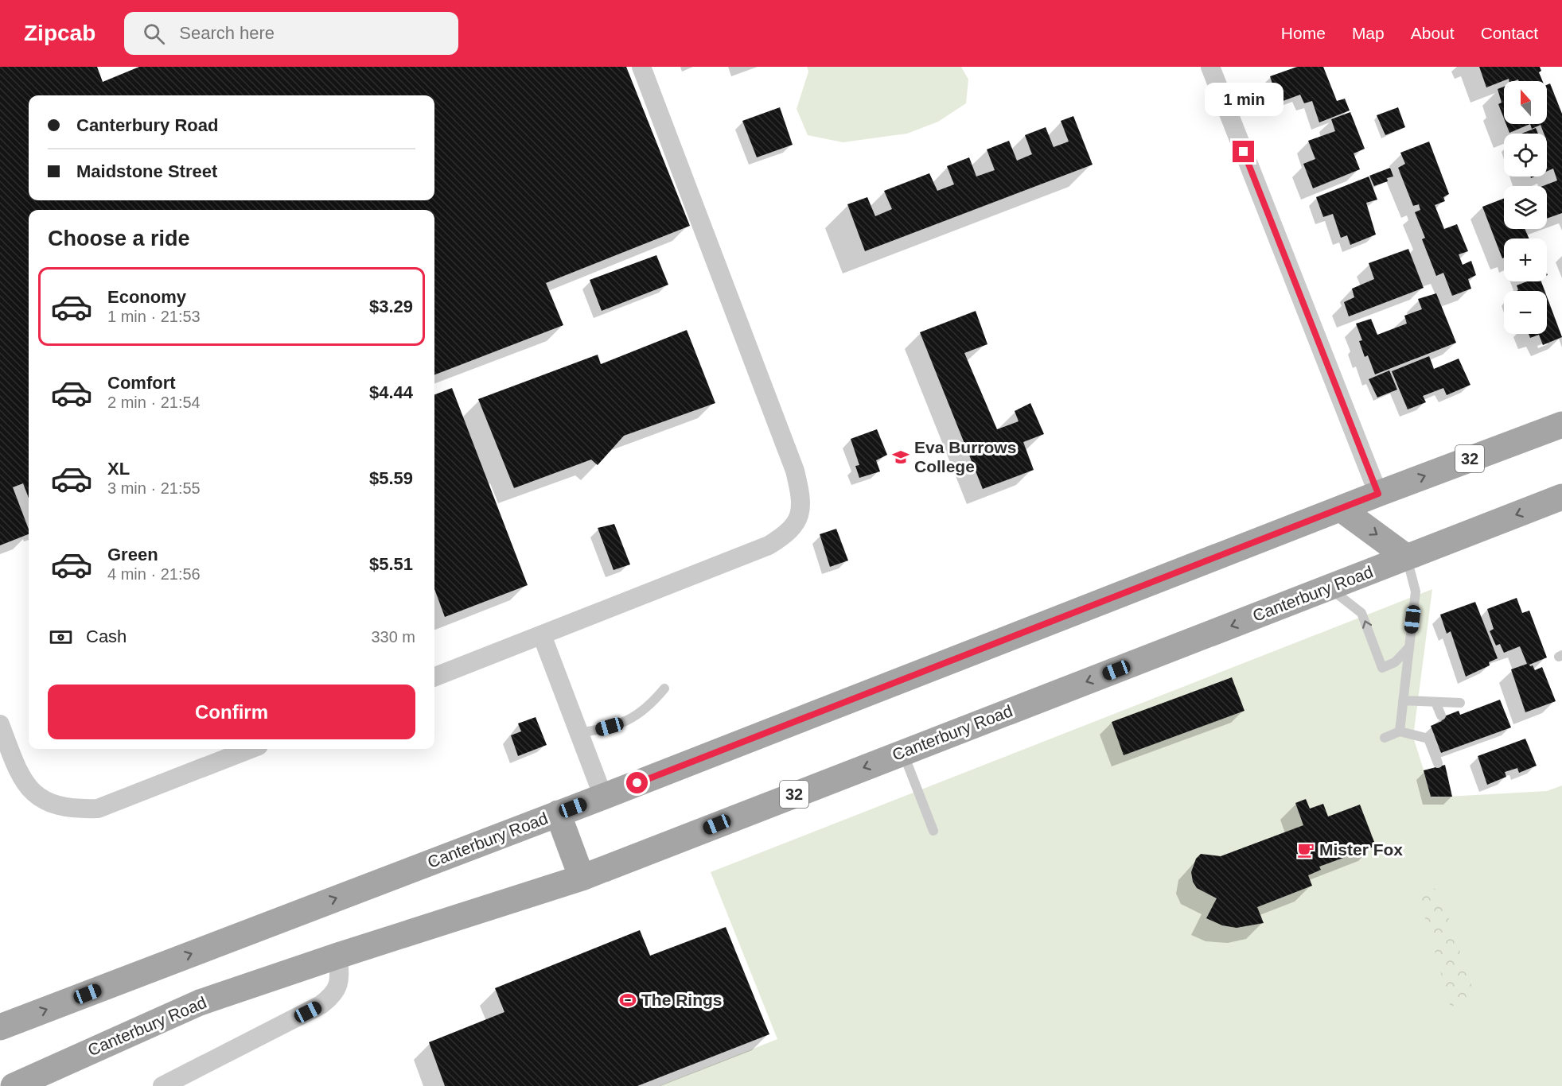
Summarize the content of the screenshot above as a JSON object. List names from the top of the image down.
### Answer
{
  "streets": {
    "main road": ["32", "Canterbury Road"]
  },
  "places": {
    "school or university": ["Eva Burrows College"],
    "cafe": ["Mister Fox"],
    "sports": ["The Rings"]
  },
  "north": "top",
  "page": {
    "header": "Zipcab",
    "search": "Search here",
    "nav": [
      "Home",
      "Map",
      "About",
      "Contact"
    ],
    "map_buttons": ["+", "−"],
    "bubble": "1 min",
    "banner": ["Canterbury Road", "Maidstone Street"],
    "heading": "Choose a ride",
    "list": [
      {
        "name": "Economy",
        "note": "1 min · 21:53",
        "value": "$3.29"
      },
      {
        "name": "Comfort",
        "note": "2 min · 21:54",
        "value": "$4.44"
      },
      {
        "name": "XL",
        "note": "3 min · 21:55",
        "value": "$5.59"
      },
      {
        "name": "Green",
        "note": "4 min · 21:56",
        "value": "$5.51"
      }
    ],
    "pay": ["Cash", "330 m"],
    "buttons": "Confirm"
  }
}
